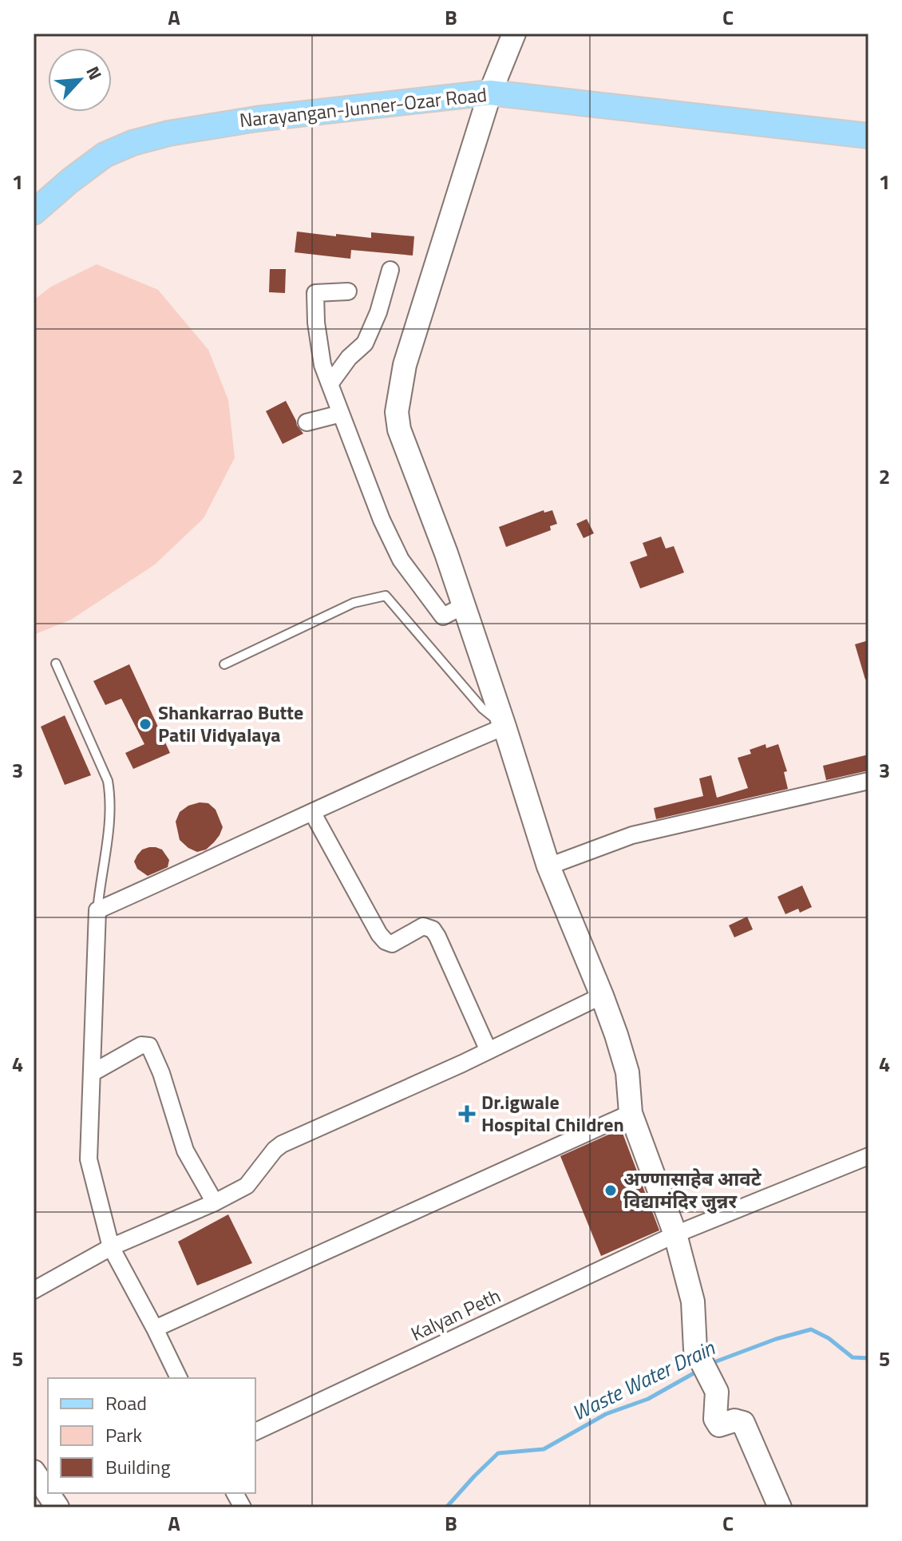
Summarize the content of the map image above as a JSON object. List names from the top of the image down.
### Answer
{
  "streets": {
    "main road": ["Narayangan-Junner-Ozar Road"],
    "street": ["Kalyan Peth"]
  },
  "water": ["Waste Water Drain"],
  "places": {
    "other": ["Shankarrao Butte Patil Vidyalaya", "अण्णासाहेब आवटे विद्यामंदिर जुन्नर"],
    "health": ["Dr.igwale Hospital Children"]
  },
  "legend": ["Road", "Park", "Building"],
  "north": "top right",
  "grid": {
    "columns": ["A", "B", "C"],
    "rows": [
      "1",
      "2",
      "3",
      "4",
      "5"
    ]
  }
}
